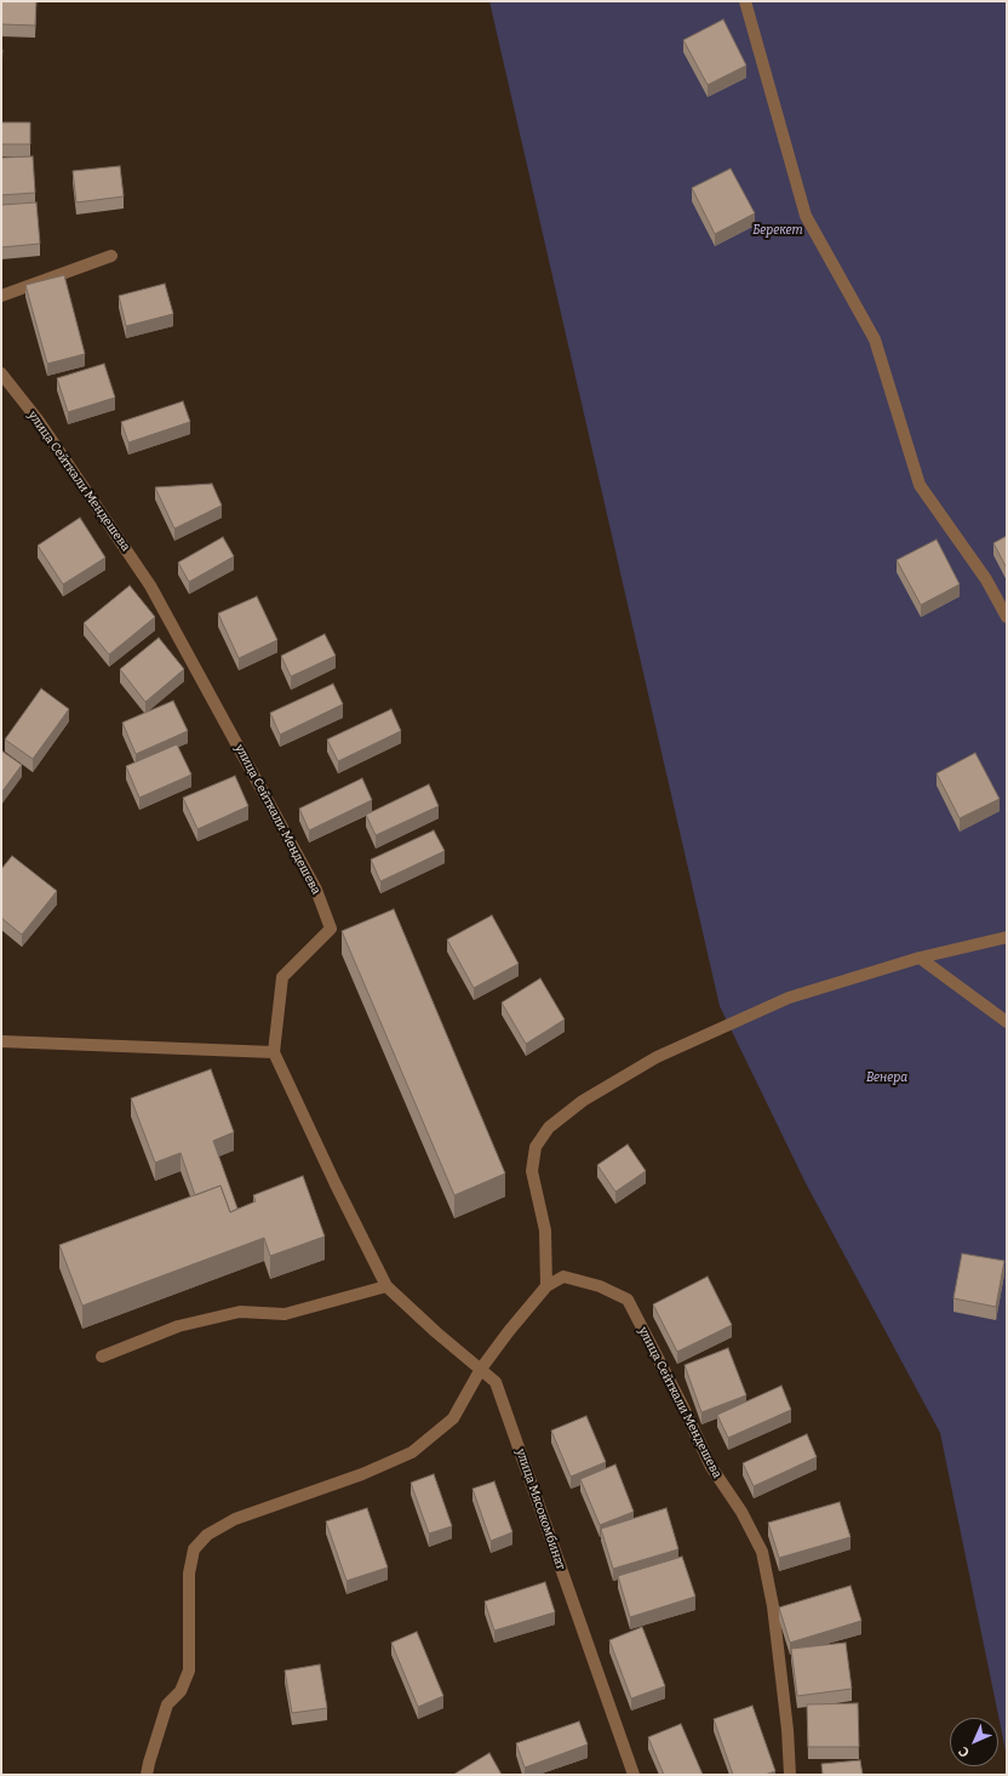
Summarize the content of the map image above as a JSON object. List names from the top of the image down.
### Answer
{
  "streets": {
    "street": ["улица Сейткали Мендешева", "улица Мясокомбинат"]
  },
  "crossings": [
    ["улица Сейткали Мендешева", "улица Мясокомбинат"]
  ],
  "parks": ["Берекет", "Венера"],
  "north": "bottom left"
}
